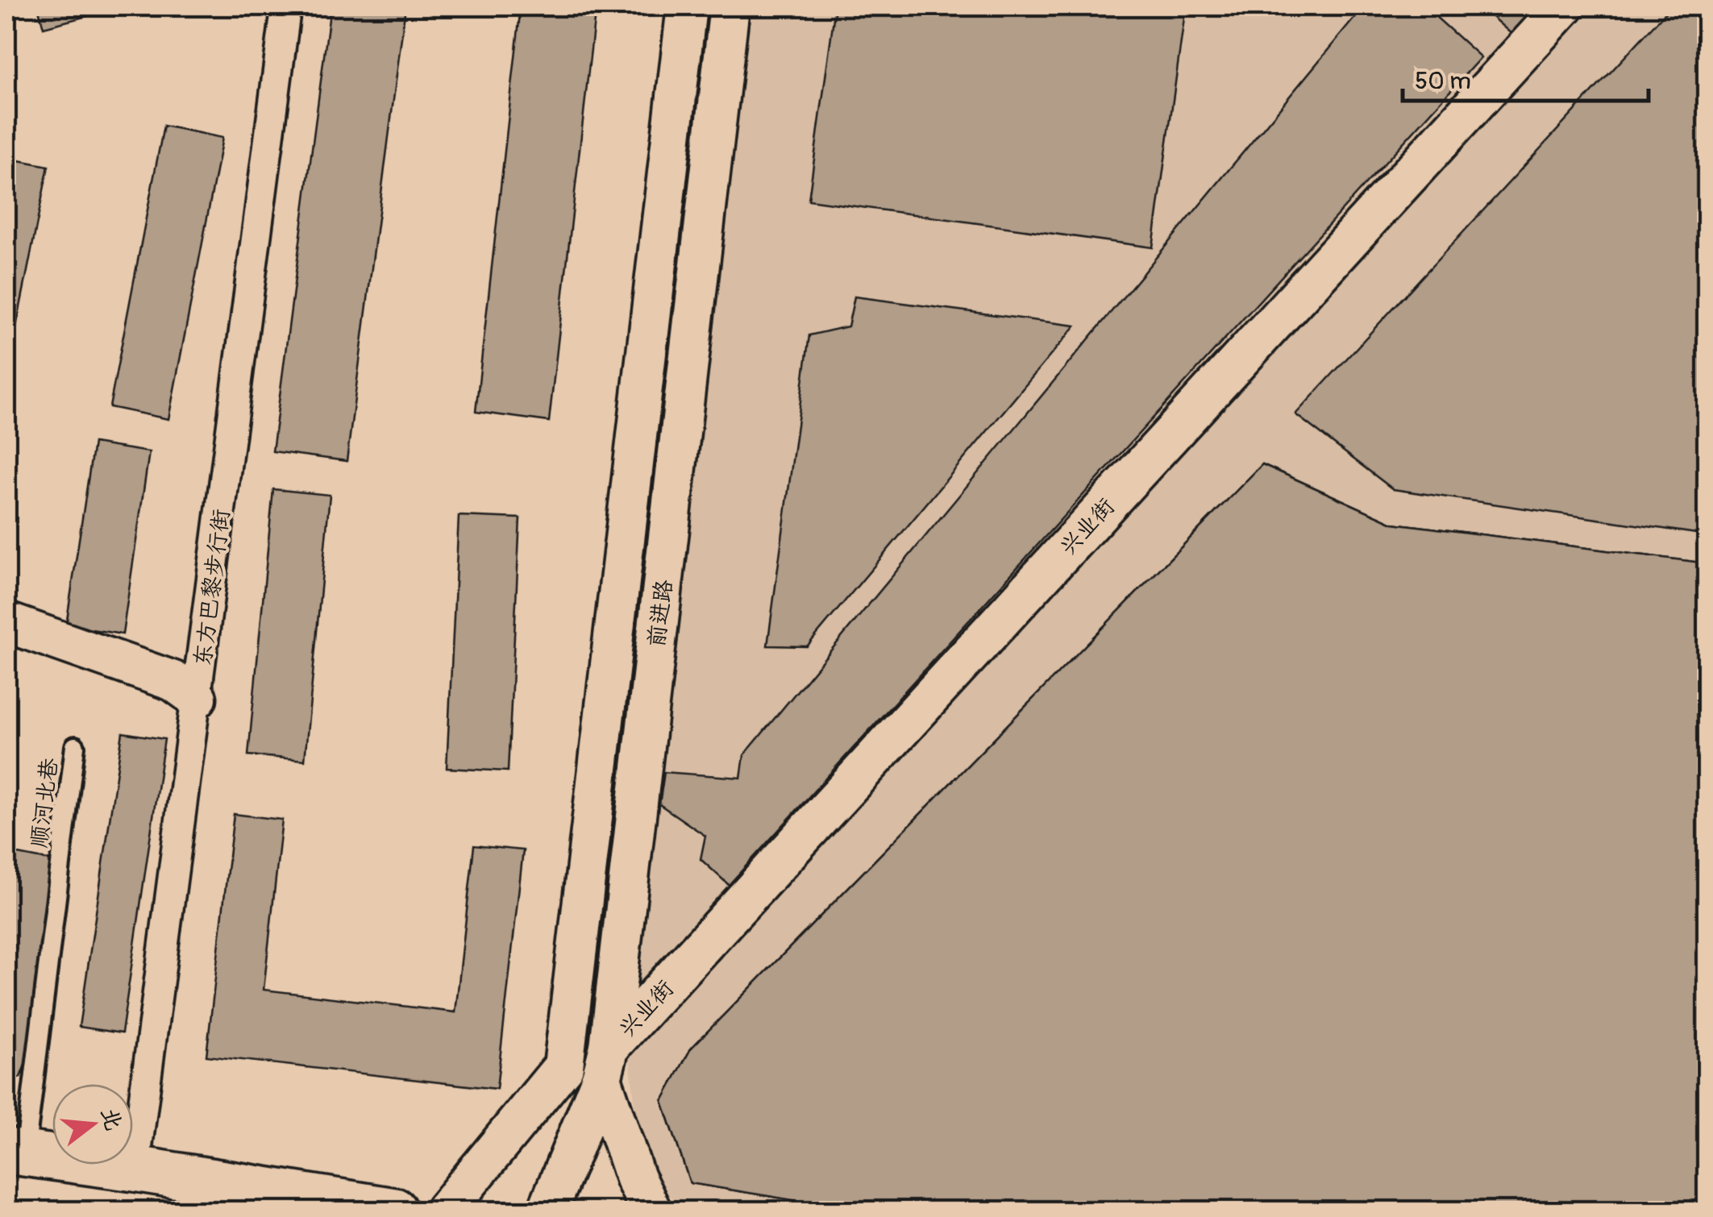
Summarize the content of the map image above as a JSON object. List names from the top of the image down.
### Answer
{
  "streets": {
    "street": ["兴业街", "东方巴黎步行街", "前进路"],
    "lane": ["顺河北巷"]
  },
  "crossings": [
    ["兴业街", "前进路"]
  ],
  "scale_bar": "50 m",
  "north": "right"
}
